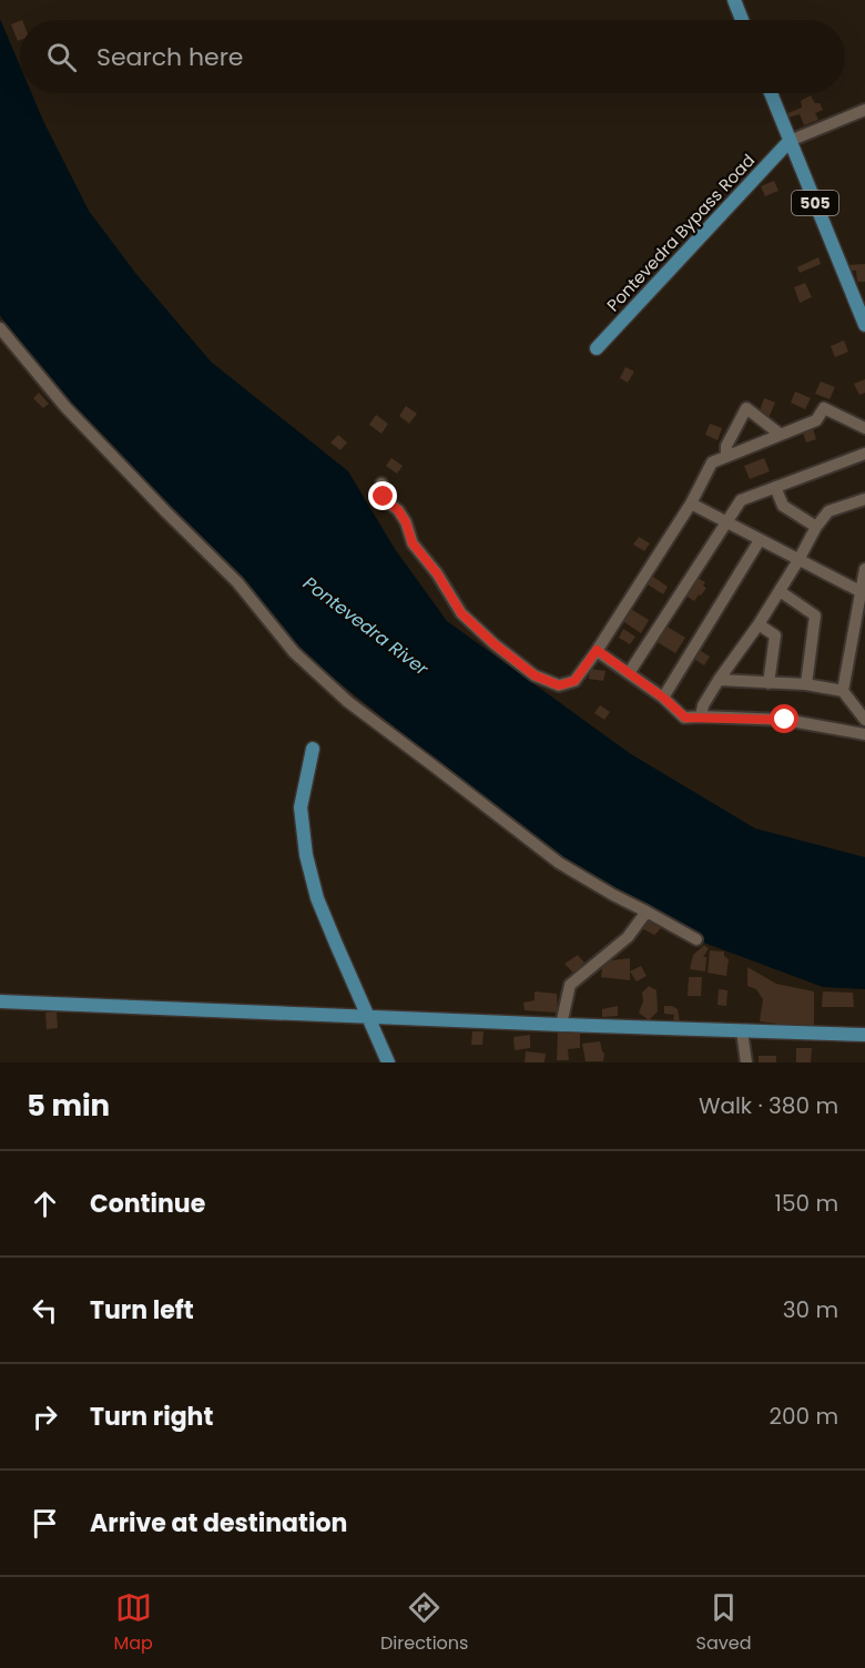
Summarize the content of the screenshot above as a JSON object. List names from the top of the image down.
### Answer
{
  "streets": {
    "main road": ["505", "Pontevedra Bypass Road"]
  },
  "crossings": [
    ["505", "Pontevedra Bypass Road"]
  ],
  "water": ["Pontevedra River"],
  "page": {
    "search": "Search here",
    "heading": ["5 min", "Walk · 380 m"],
    "list": [
      ["Continue", "150 m"],
      ["Turn left", "30 m"],
      ["Turn right", "200 m"],
      "Arrive at destination"
    ],
    "nav": ["Map", "Directions", "Saved"]
  }
}
